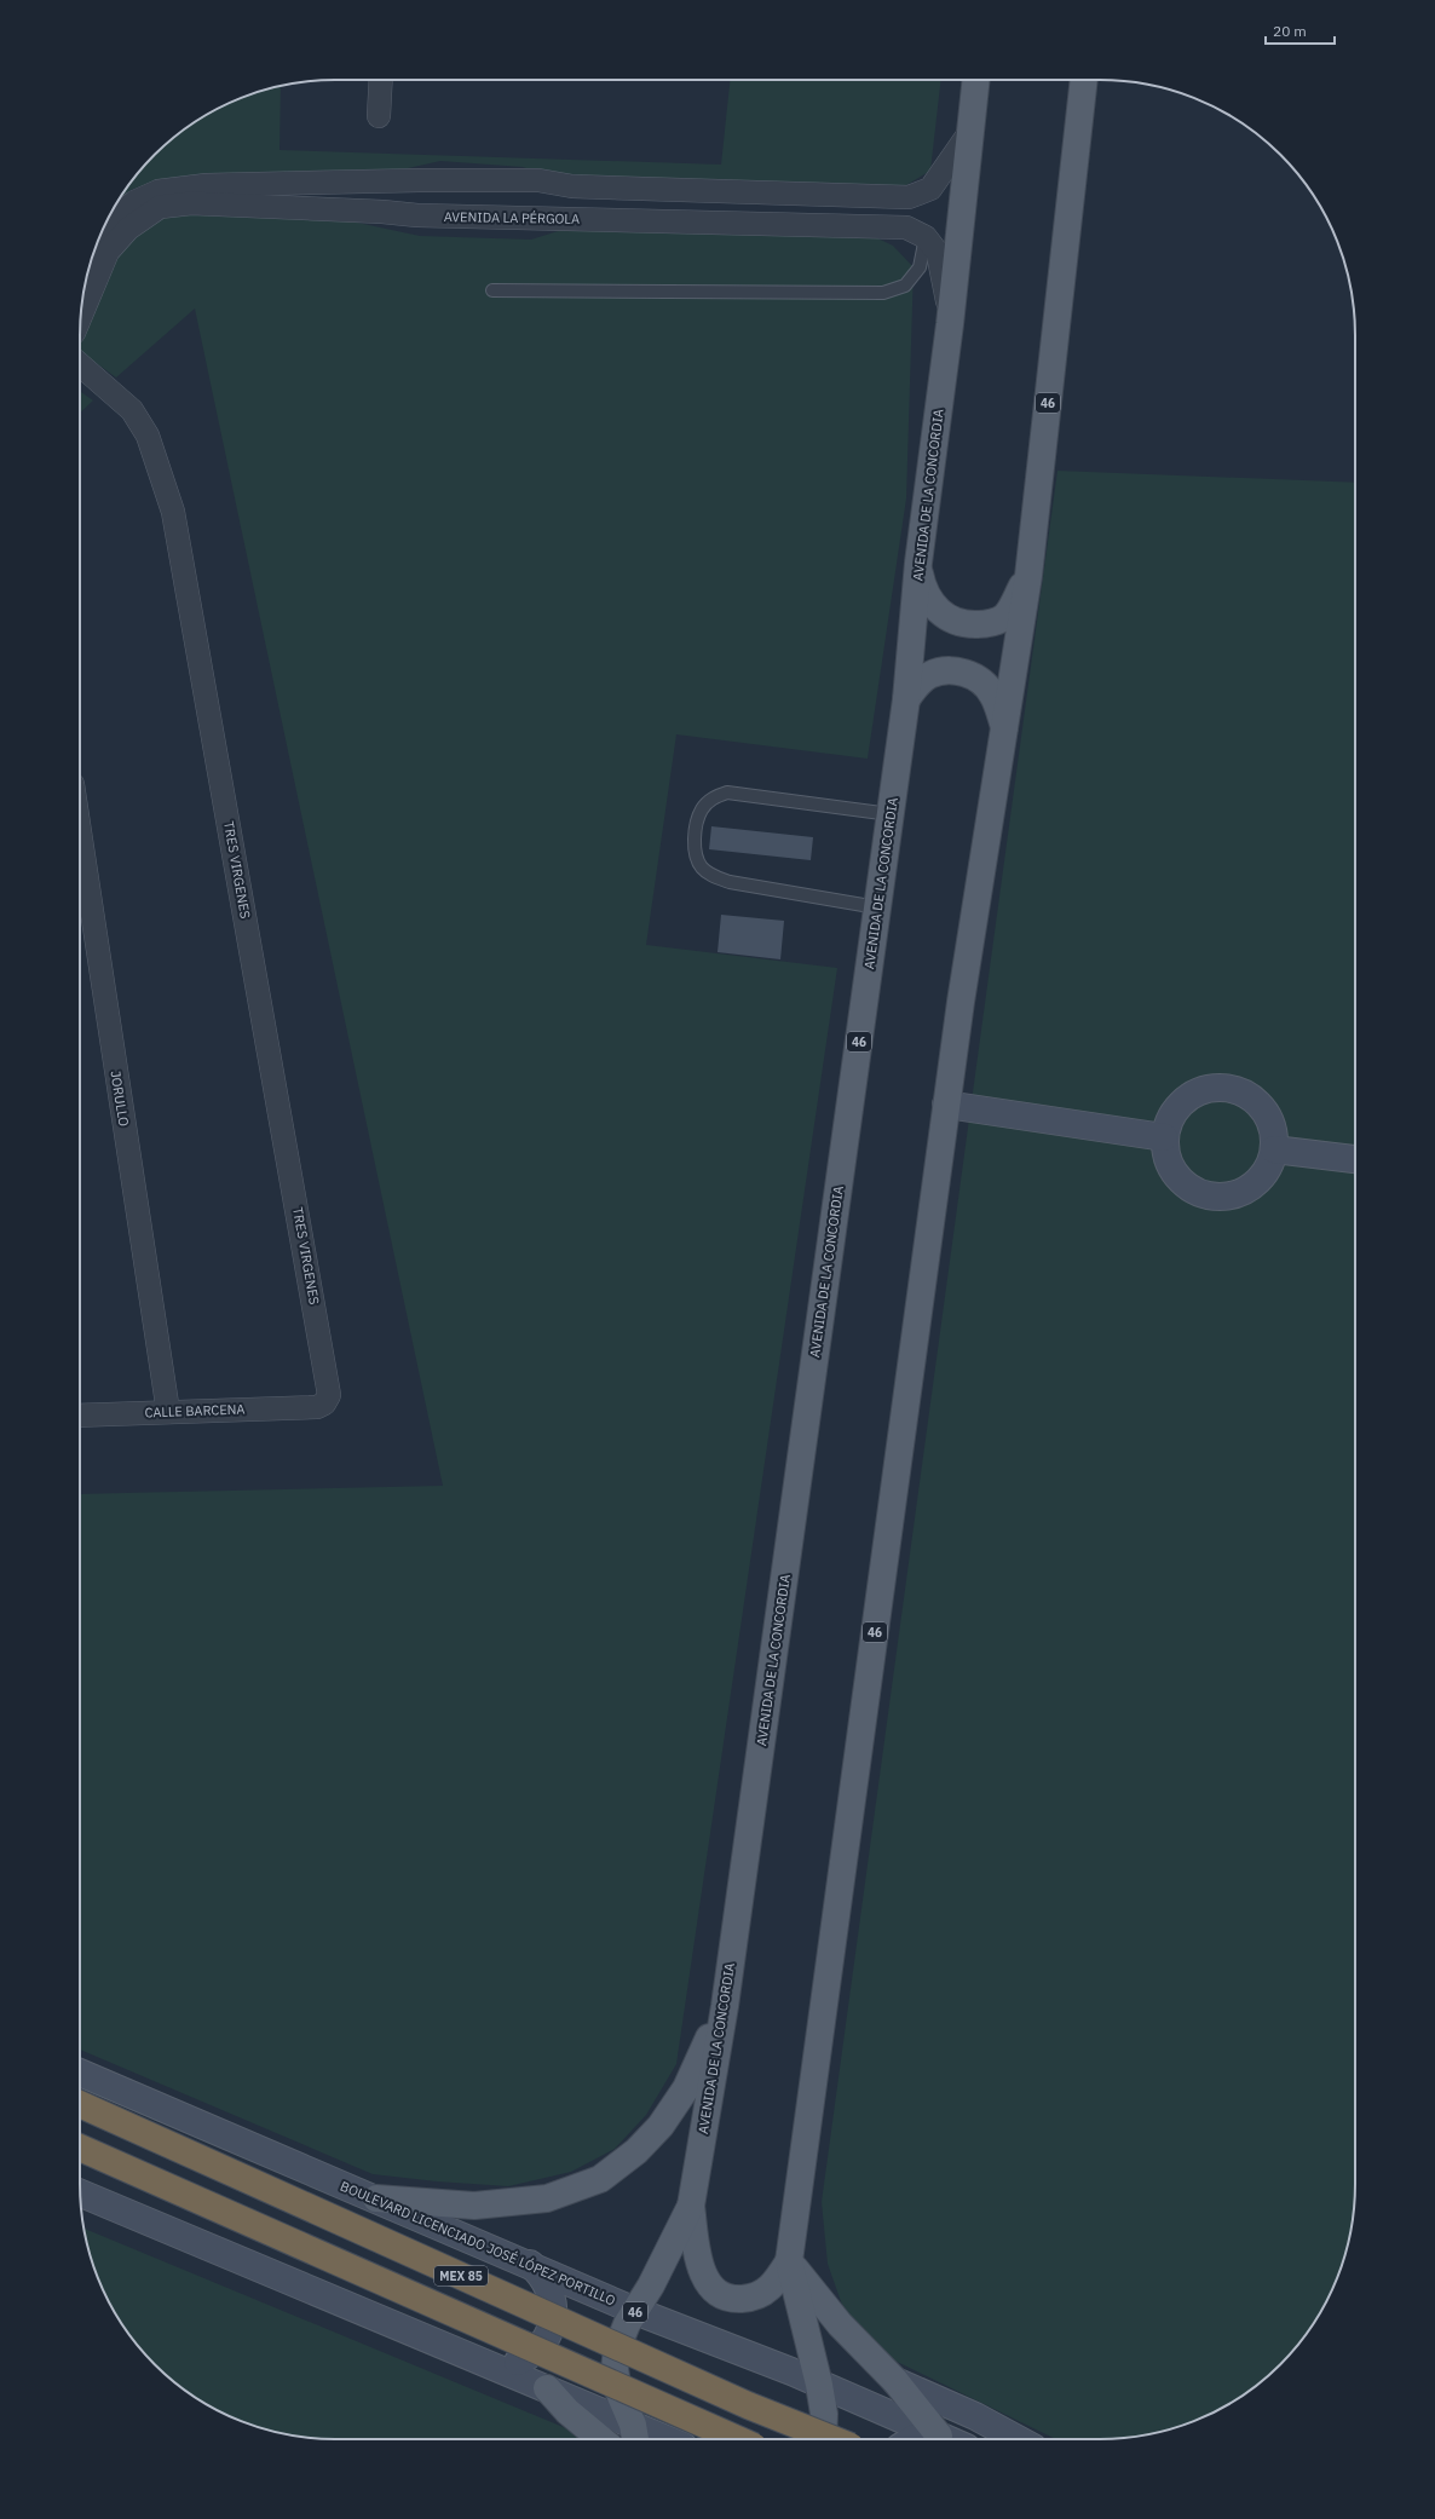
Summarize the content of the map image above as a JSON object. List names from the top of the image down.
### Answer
{
  "streets": {
    "highway": ["MEX 85"],
    "main road": ["46", "AVENIDA DE LA CONCORDIA"],
    "street": [
      "AVENIDA LA PÉRGOLA",
      "TRES VIRGENES",
      "JORULLO",
      "CALLE BARCENA",
      "BOULEVARD LICENCIADO JOSÉ LÓPEZ PORTILLO"
    ]
  },
  "crossings": [
    ["46", "BOULEVARD LICENCIADO JOSÉ LÓPEZ PORTILLO"],
    ["AVENIDA DE LA CONCORDIA", "BOULEVARD LICENCIADO JOSÉ LÓPEZ PORTILLO"],
    ["TRES VIRGENES", "CALLE BARCENA"],
    ["JORULLO", "CALLE BARCENA"]
  ],
  "scale_bar": "20 m"
}
